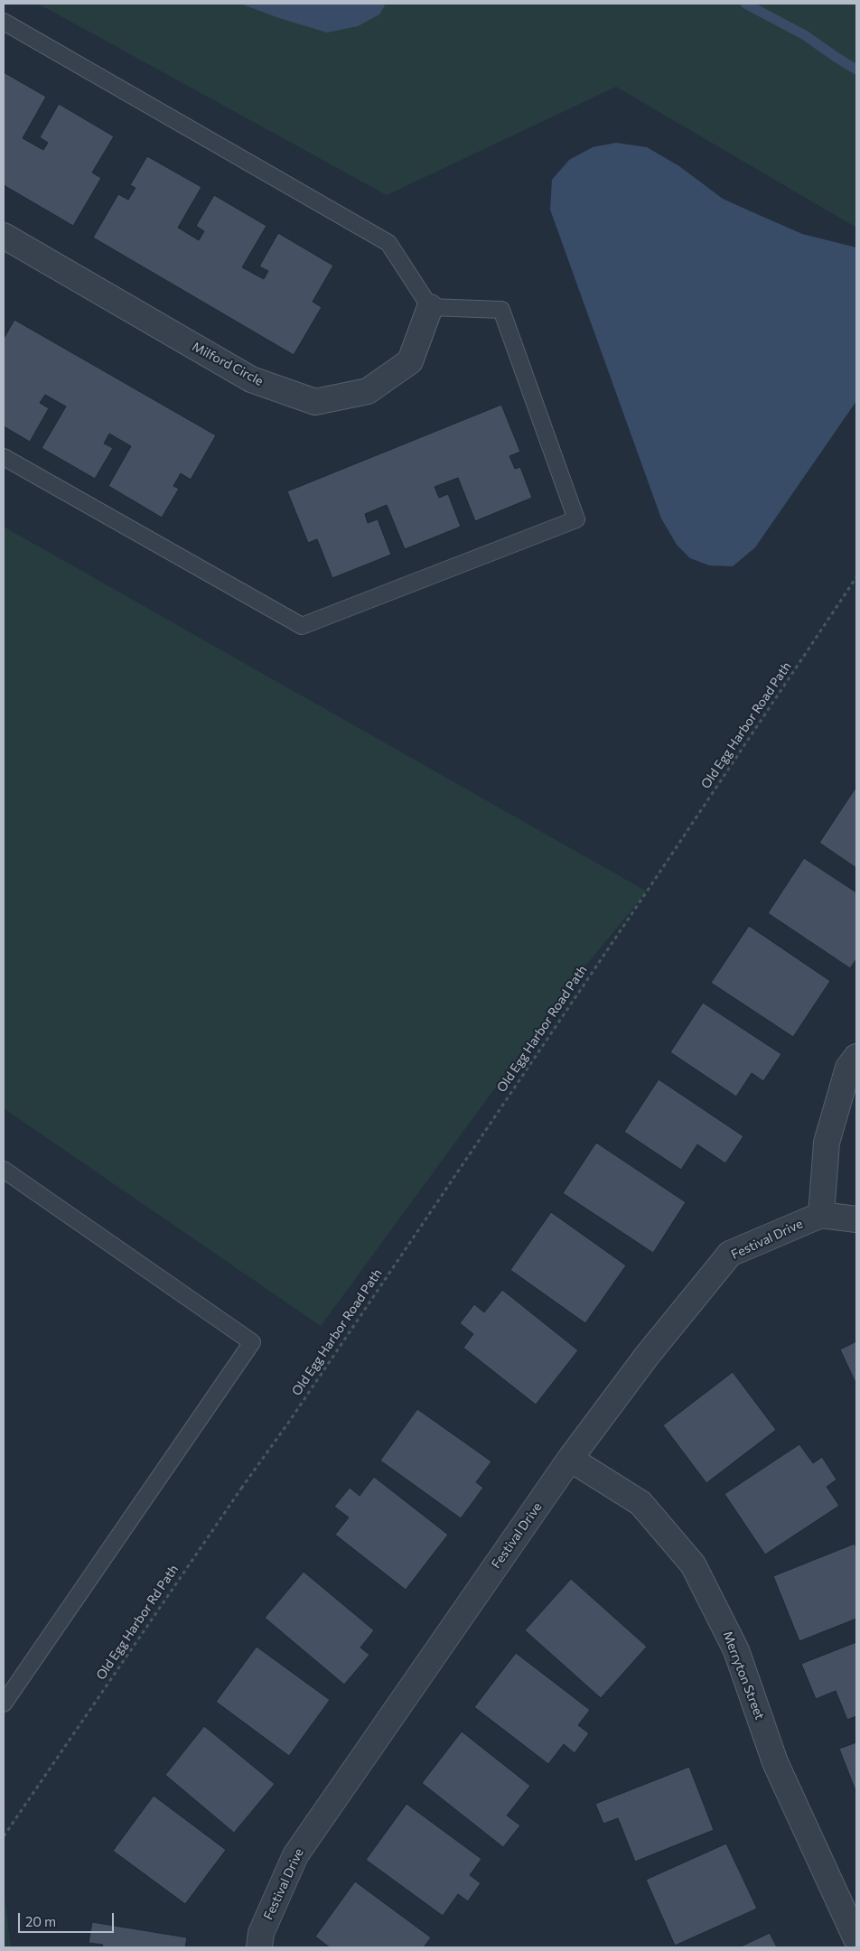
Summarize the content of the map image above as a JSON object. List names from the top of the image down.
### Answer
{
  "streets": {
    "street": ["Milford Circle", "Festival Drive", "Merryton Street"],
    "path": ["Old Egg Harbor Road Path", "Old Egg Harbor Rd Path"]
  },
  "crossings": [
    ["Old Egg Harbor Road Path", "Old Egg Harbor Rd Path"],
    ["Festival Drive", "Merryton Street"]
  ],
  "scale_bar": "20 m"
}
